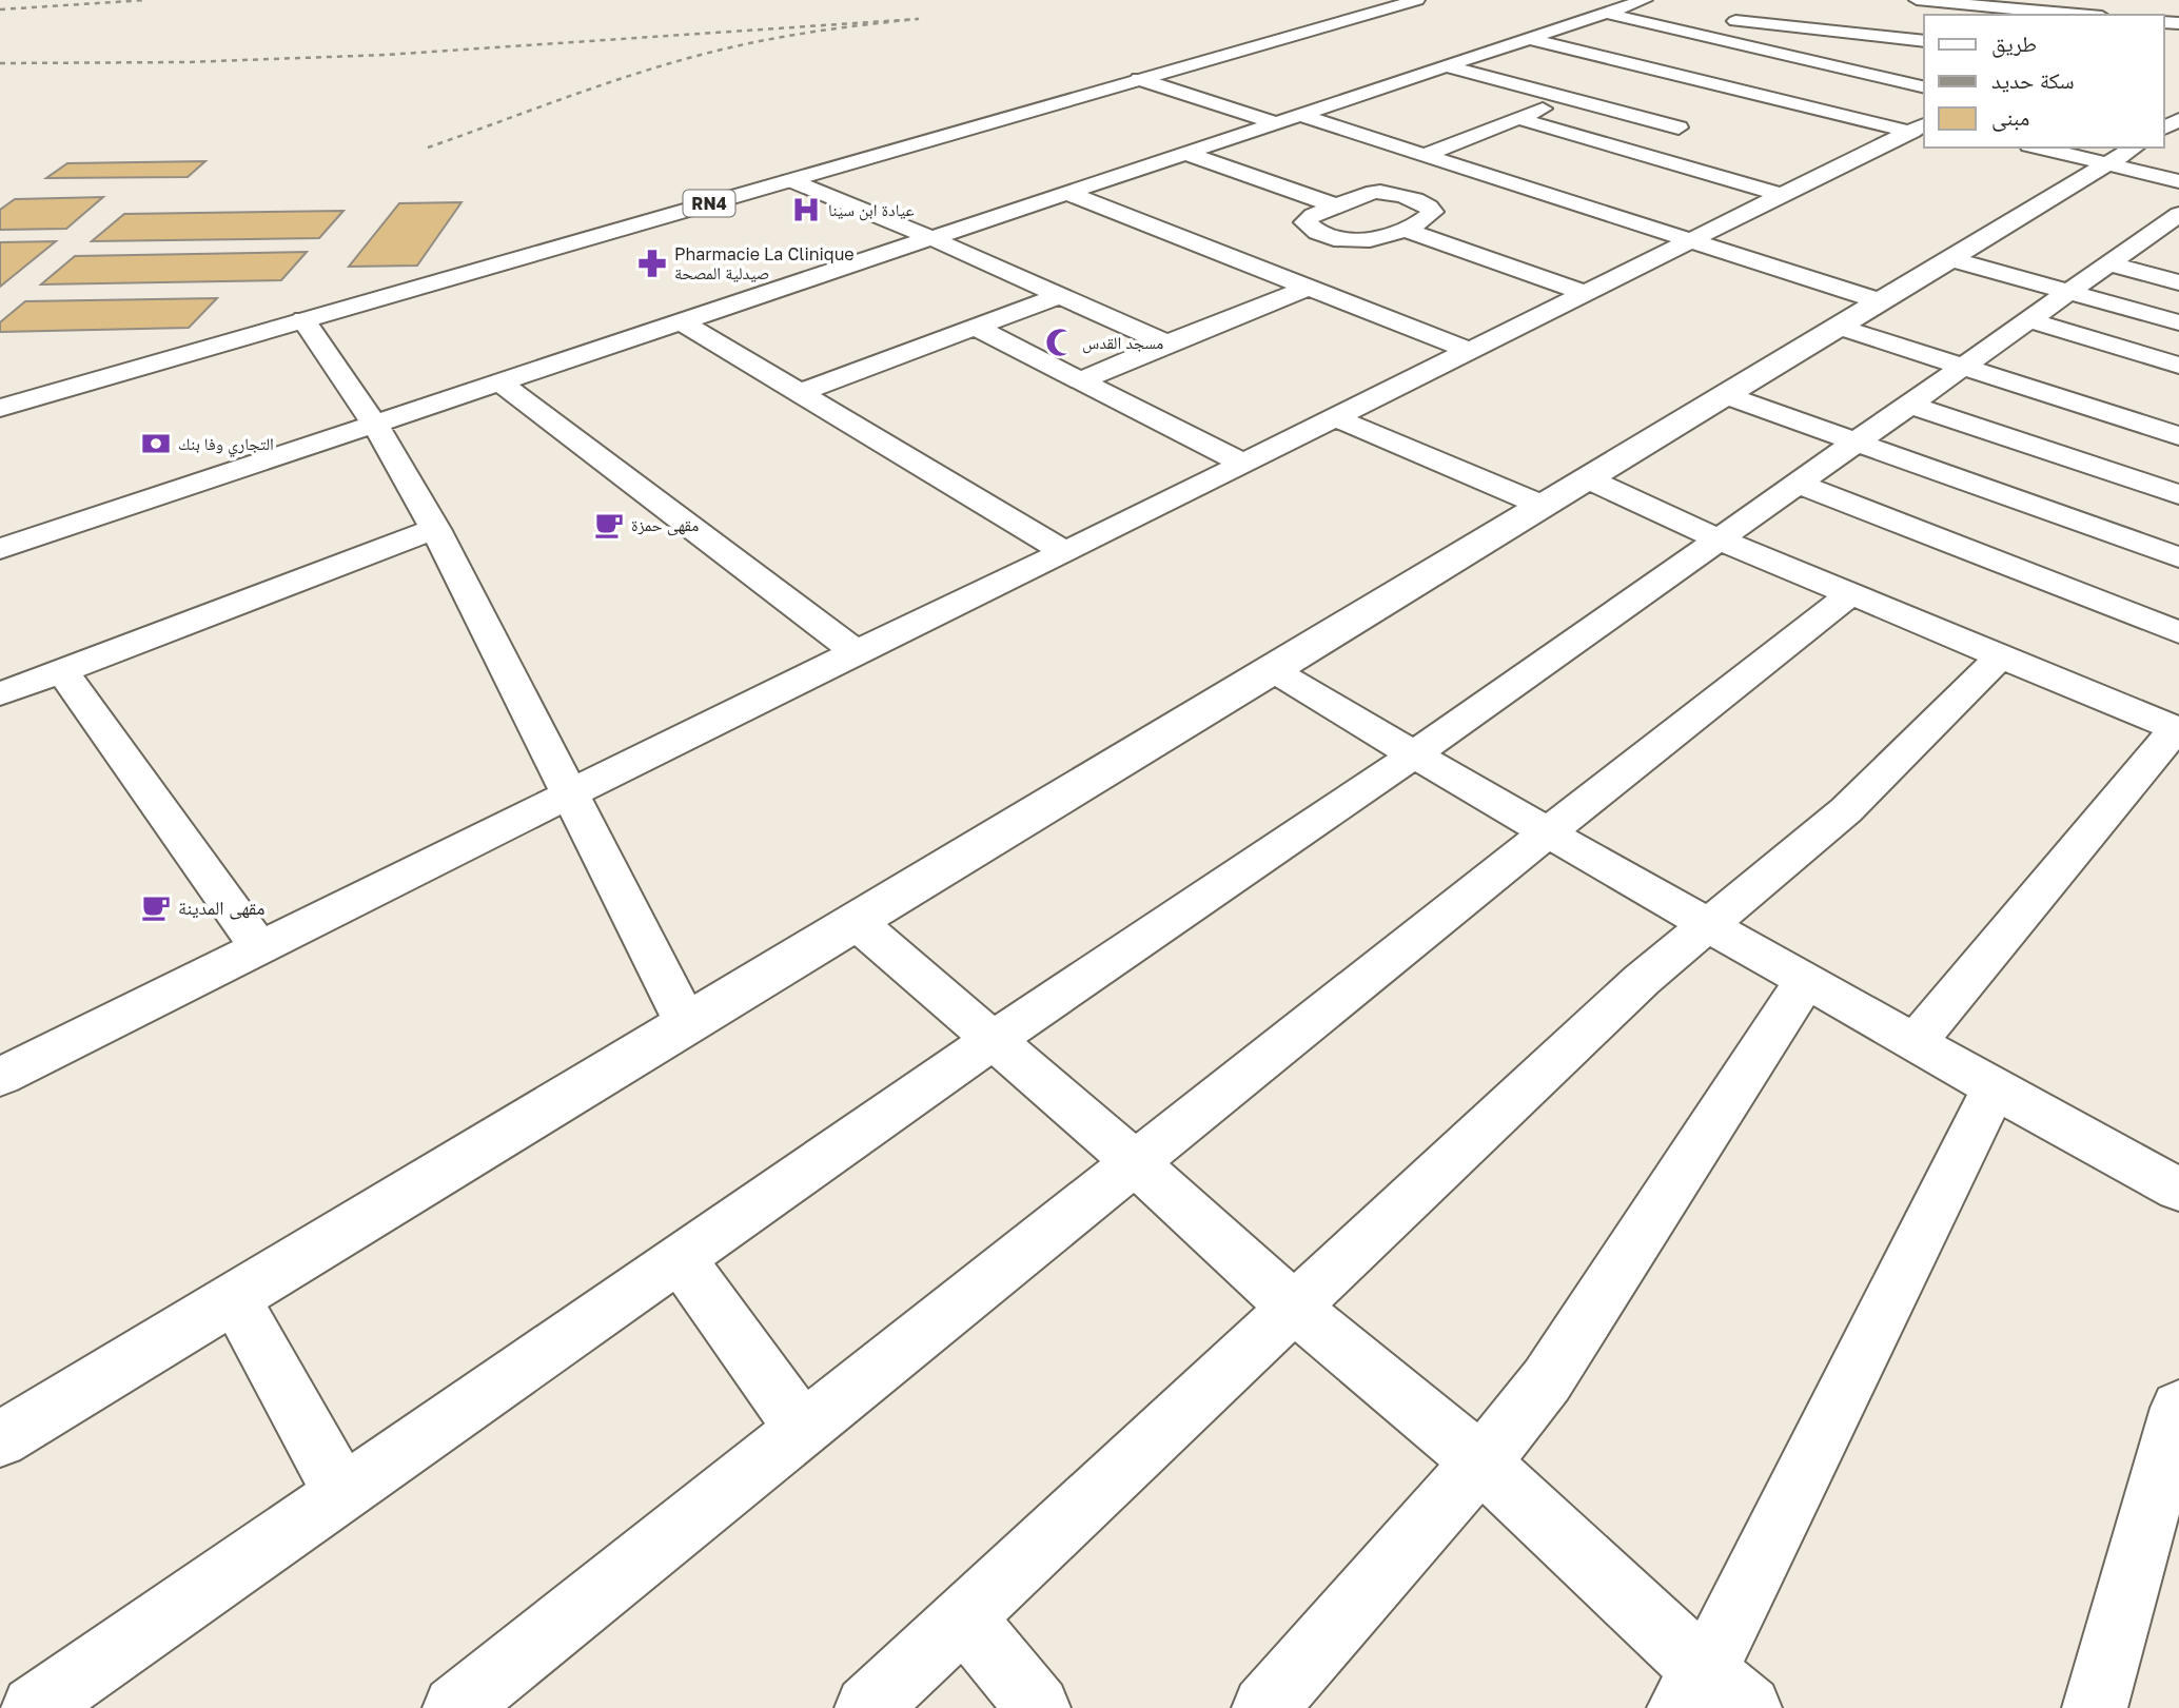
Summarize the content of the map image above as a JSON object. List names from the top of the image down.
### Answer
{
  "streets": {
    "street": ["RN4"]
  },
  "places": {
    "hospital": ["عيادة ابن سينا"],
    "pharmacy": ["Pharmacie La Clinique صيدلية المصحة"],
    "mosque": ["مسجد القدس"],
    "bank": ["التجاري وفا بنك"],
    "cafe": ["مقهى حمزة", "مقهى المدينة"]
  },
  "legend": ["طريق", "سكة حديد", "مبنى"]
}
